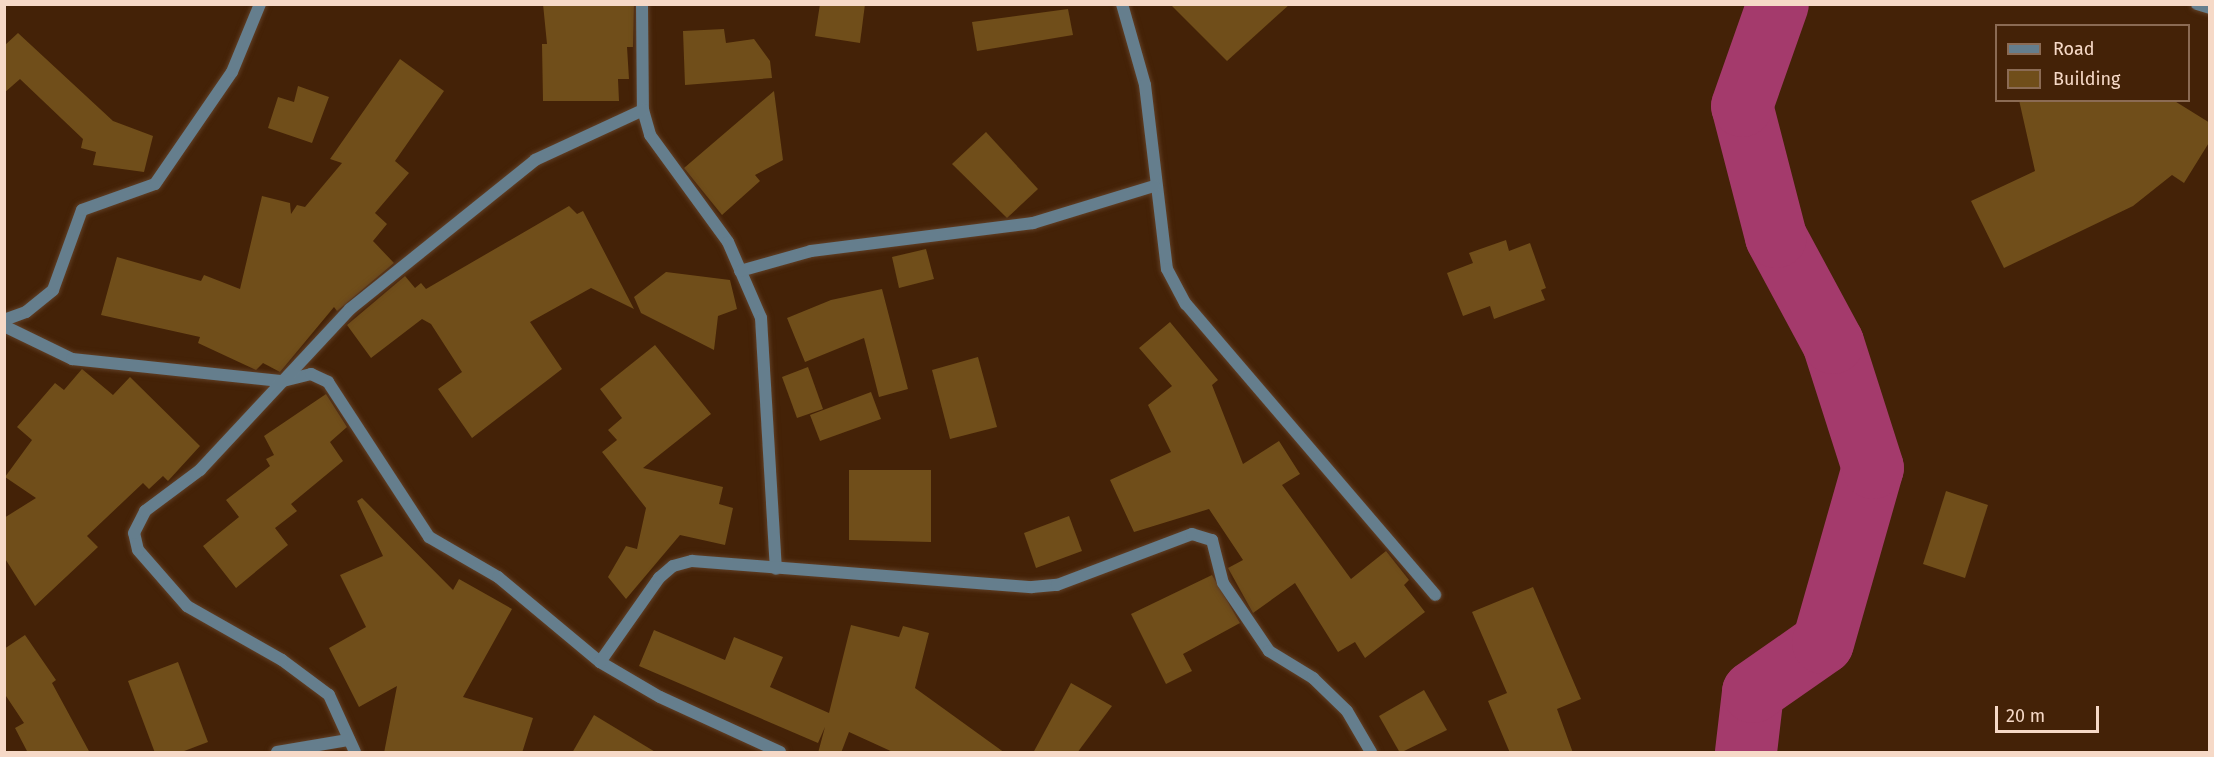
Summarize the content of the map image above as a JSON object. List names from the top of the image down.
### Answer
{
  "legend": ["Road", "Building"],
  "scale_bar": "20 m"
}
